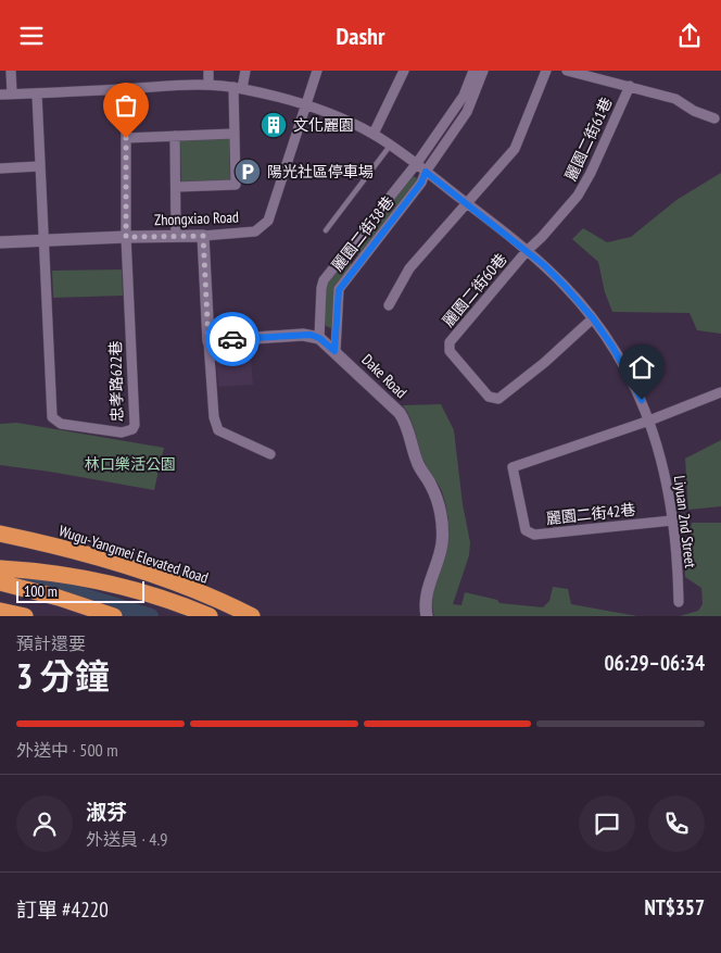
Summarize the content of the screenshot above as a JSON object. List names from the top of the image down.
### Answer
{
  "streets": {
    "highway": ["Wugu-Yangmei Elevated Road"],
    "street": [
      "麗園二街61巷",
      "Zhongxiao Road",
      "麗園二街38巷",
      "麗園二街60巷",
      "Dake Road",
      "忠孝路622巷",
      "麗園二街42巷",
      "Liyuan 2nd Street"
    ]
  },
  "crossings": [
    ["麗園二街61巷", "麗園二街60巷"],
    ["麗園二街61巷", "Liyuan 2nd Street"],
    ["Zhongxiao Road", "忠孝路622巷"],
    ["Zhongxiao Road", "Liyuan 2nd Street"],
    ["麗園二街38巷", "Dake Road"],
    ["麗園二街38巷", "Liyuan 2nd Street"],
    ["麗園二街60巷", "Liyuan 2nd Street"],
    ["麗園二街42巷", "Liyuan 2nd Street"]
  ],
  "parks": ["林口樂活公園"],
  "places": {
    "building": ["文化麗園"],
    "parking": ["陽光社區停車場"]
  },
  "scale_bar": "100 m",
  "page": {
    "header": "Dashr",
    "scale": "100 m",
    "heading": ["3 分鐘", "預計還要", "06:29–06:34"],
    "panel": [
      "淑芬",
      "外送員 · 4.9",
      "訂單 #4220",
      "NT$357"
    ],
    "bar": "外送中 · 500 m"
  }
}
